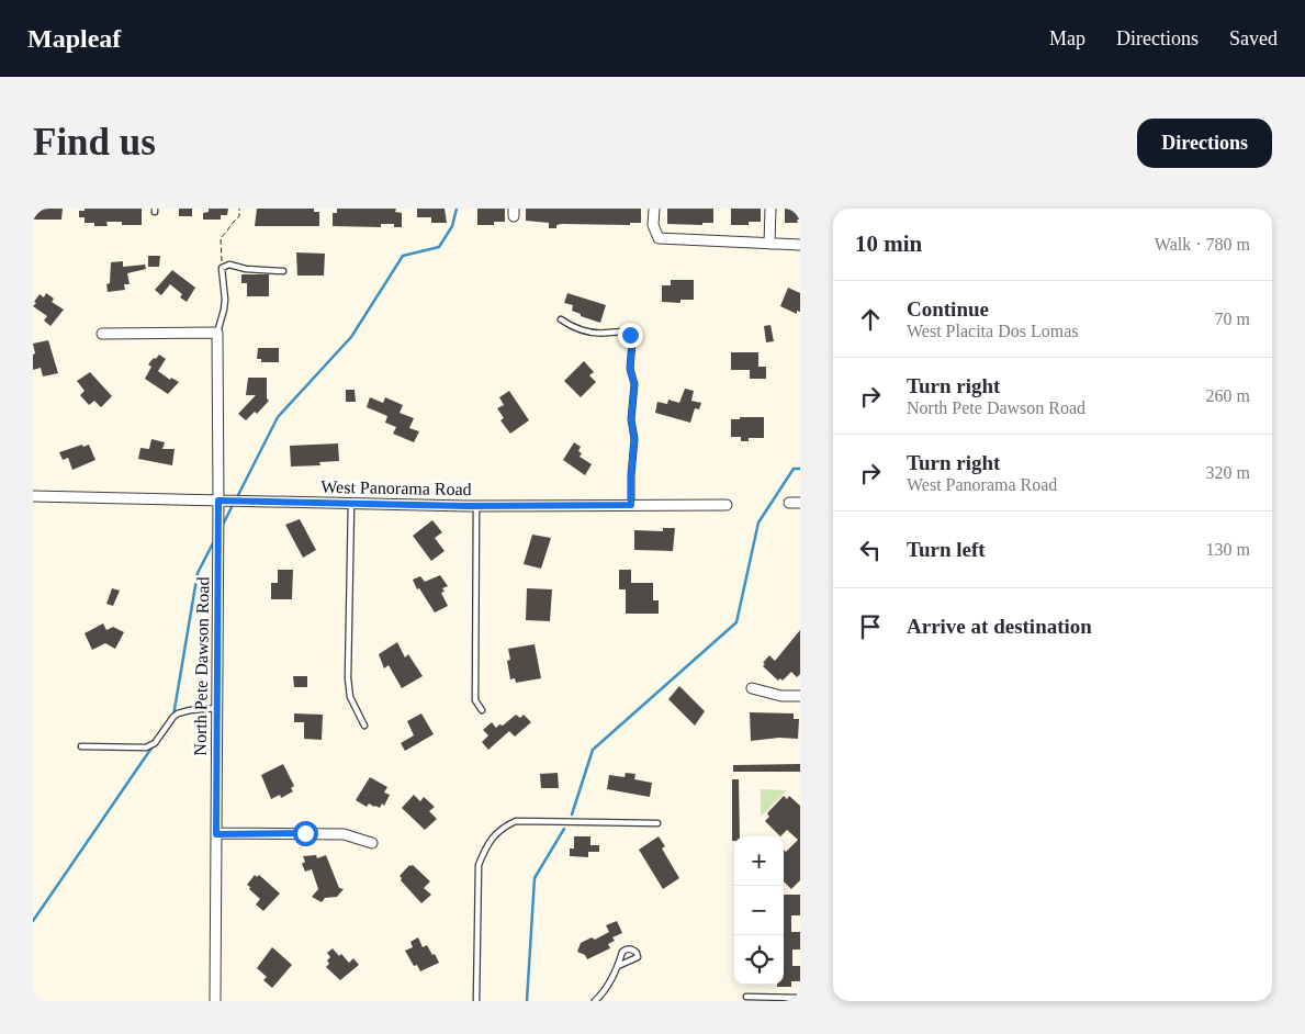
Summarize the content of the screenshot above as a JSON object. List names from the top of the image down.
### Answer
{
  "streets": {
    "street": ["West Panorama Road", "North Pete Dawson Road"]
  },
  "crossings": [
    ["West Panorama Road", "North Pete Dawson Road"]
  ],
  "page": {
    "header": "Mapleaf",
    "nav": ["Map", "Directions", "Saved"],
    "buttons": "Directions",
    "title": "Find us",
    "heading": ["10 min", "Walk · 780 m"],
    "list": [
      ["Continue", "West Placita Dos Lomas", "70 m"],
      ["Turn right", "North Pete Dawson Road", "260 m"],
      ["Turn right", "West Panorama Road", "320 m"],
      ["Turn left", "130 m"],
      "Arrive at destination"
    ],
    "map_buttons": ["+", "−"]
  }
}
